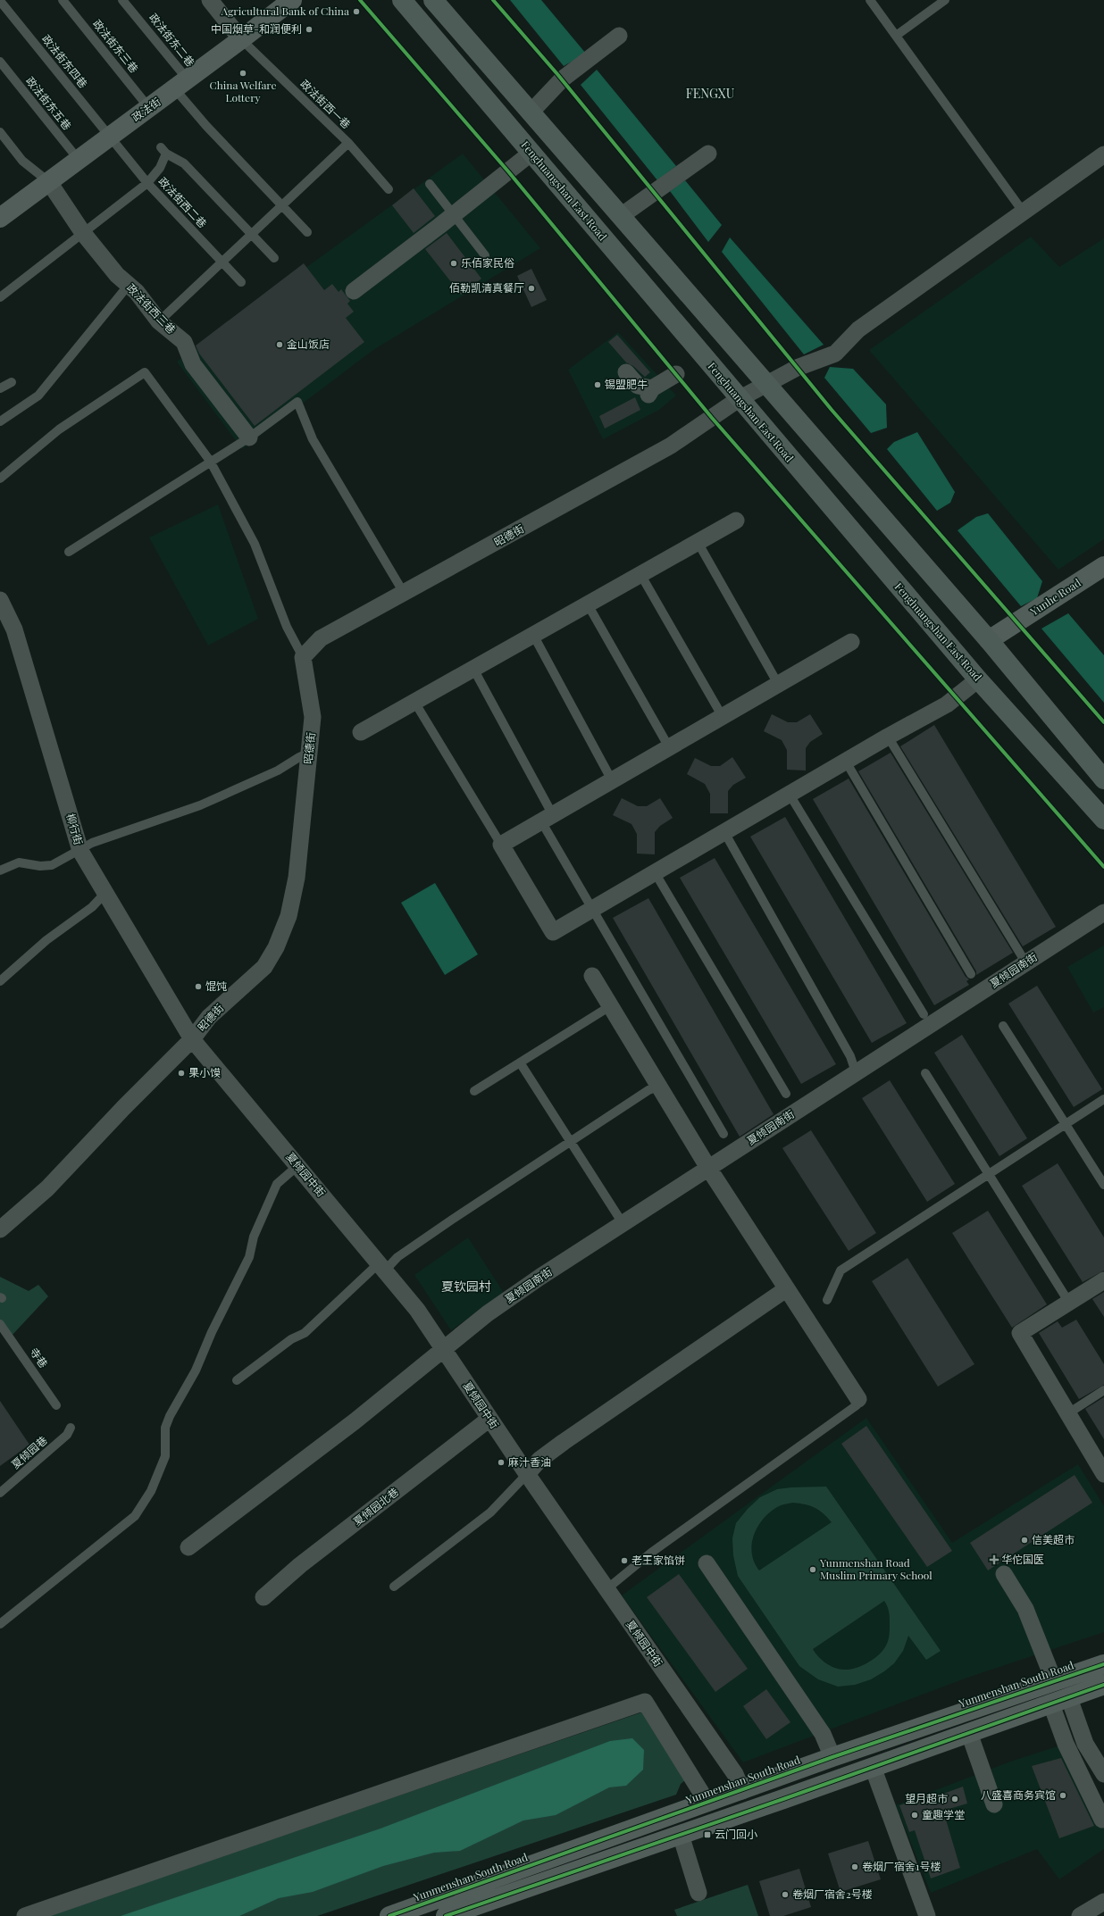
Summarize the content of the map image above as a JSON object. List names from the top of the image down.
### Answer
{
  "streets": {
    "main road": [
      "政法街",
      "Fenghuangshan East Road",
      "Yunhe Road",
      "Yunmenshan South Road"
    ],
    "street": [
      "政法街西三巷",
      "昭德街",
      "柳行街",
      "夏倾园南街",
      "夏倾园中街",
      "夏倾园北巷"
    ],
    "lane": [
      "政法街东二巷",
      "政法街东三巷",
      "政法街东四巷",
      "政法街东五巷",
      "政法街西一巷",
      "政法街西二巷",
      "寺巷",
      "夏倾园巷"
    ]
  },
  "crossings": [
    ["政法街东二巷", "政法街"],
    ["政法街东三巷", "政法街"],
    ["政法街东四巷", "政法街"],
    ["政法街东四巷", "政法街西二巷"],
    ["政法街东五巷", "政法街"],
    ["政法街西一巷", "政法街"],
    ["政法街", "政法街西二巷"],
    ["政法街", "政法街西三巷"],
    ["Fenghuangshan East Road", "昭德街"],
    ["昭德街", "柳行街"],
    ["昭德街", "夏倾园中街"],
    ["柳行街", "夏倾园中街"],
    ["夏倾园南街", "夏倾园中街"],
    ["夏倾园中街", "夏倾园北巷"],
    ["夏倾园中街", "Yunmenshan South Road"]
  ],
  "districts": ["FENGXU", "夏钦园村"],
  "places": {
    "other": [
      "Agricultural Bank of China",
      "中国烟草-和润便利",
      "China Welfare Lottery",
      "乐佰家民俗",
      "佰勒凯清真餐厅",
      "金山饭店",
      "锡盟肥牛",
      "馄饨",
      "果小馍",
      "麻汁香油",
      "信美超市",
      "老王家馅饼",
      "Yunmenshan Road Muslim Primary School",
      "八盛喜商务宾馆",
      "望月超市",
      "童趣学堂",
      "卷烟厂宿舍1号楼",
      "卷烟厂宿舍2号楼"
    ],
    "health": ["华佗国医"],
    "transit": ["云门回小"]
  }
}
